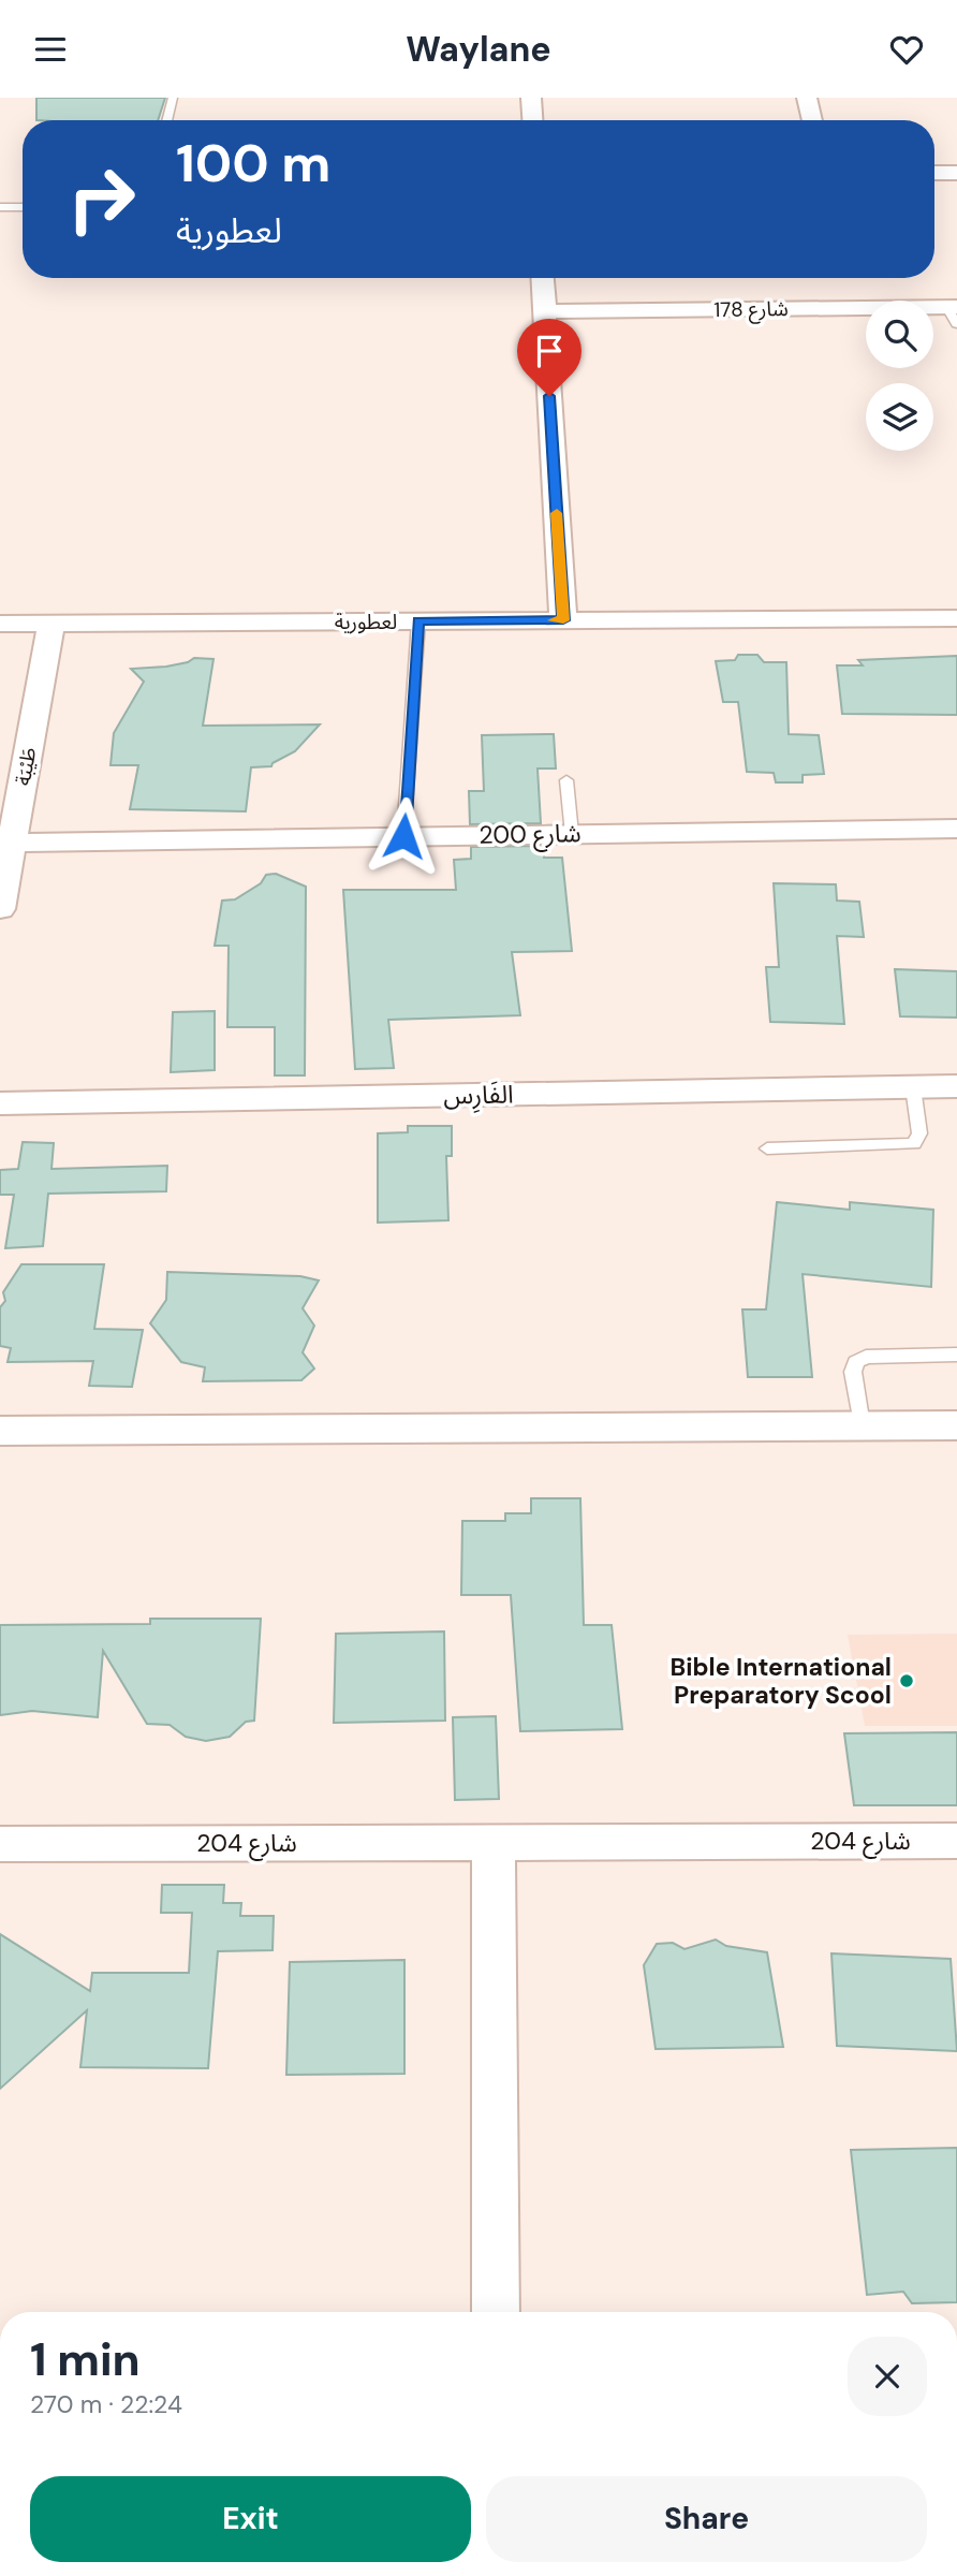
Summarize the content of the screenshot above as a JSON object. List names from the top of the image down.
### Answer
{
  "streets": {
    "street": [
      "شارع 178",
      "لعطورية",
      "طَيْبَة",
      "شارع 200",
      "الفَارِس",
      "شارع 204"
    ]
  },
  "crossings": [
    ["لعطورية", "طَيْبَة"],
    ["طَيْبَة", "شارع 200"]
  ],
  "places": ["Bible International Preparatory Scool"],
  "page": {
    "header": "Waylane",
    "turn": ["100 m", "لعطورية"],
    "heading": ["1 min", "270 m · 22:24"],
    "buttons": ["Exit", "Share"]
  }
}
